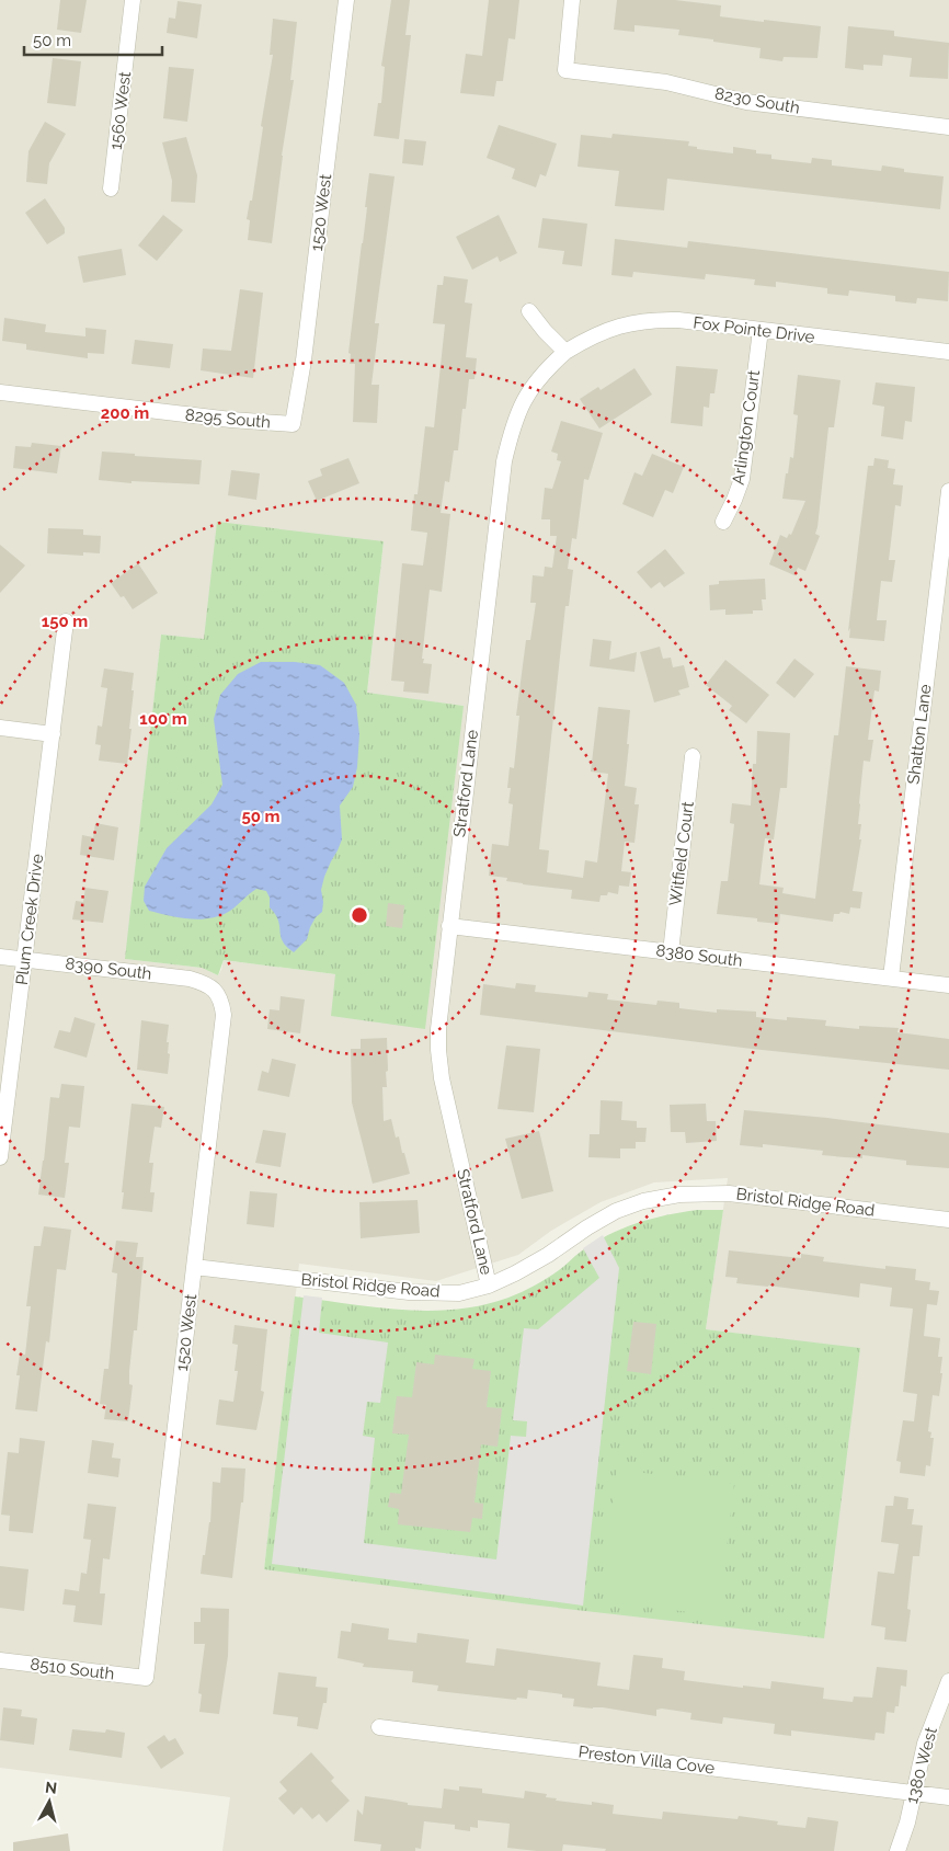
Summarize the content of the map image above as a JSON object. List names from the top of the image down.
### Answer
{
  "streets": {
    "street": [
      "8230 South",
      "1560 West",
      "1520 West",
      "Fox Pointe Drive",
      "8295 South",
      "Arlington Court",
      "Shatton Lane",
      "Stratford Lane",
      "Witfield Court",
      "Plum Creek Drive",
      "8380 South",
      "8390 South",
      "Bristol Ridge Road",
      "8510 South",
      "Preston Villa Cove",
      "1380 West"
    ]
  },
  "crossings": [
    ["1520 West", "8295 South"],
    ["1520 West", "8390 South"],
    ["1520 West", "Bristol Ridge Road"],
    ["1520 West", "8510 South"],
    ["Fox Pointe Drive", "Arlington Court"],
    ["Fox Pointe Drive", "Stratford Lane"],
    ["Shatton Lane", "8380 South"],
    ["Stratford Lane", "8380 South"],
    ["Stratford Lane", "Bristol Ridge Road"],
    ["Witfield Court", "8380 South"],
    ["Plum Creek Drive", "8390 South"],
    ["Preston Villa Cove", "1380 West"]
  ],
  "scale_bar": "50 m",
  "north": "top",
  "rings": [
    "200 m",
    "150 m",
    "100 m",
    "50 m"
  ]
}
